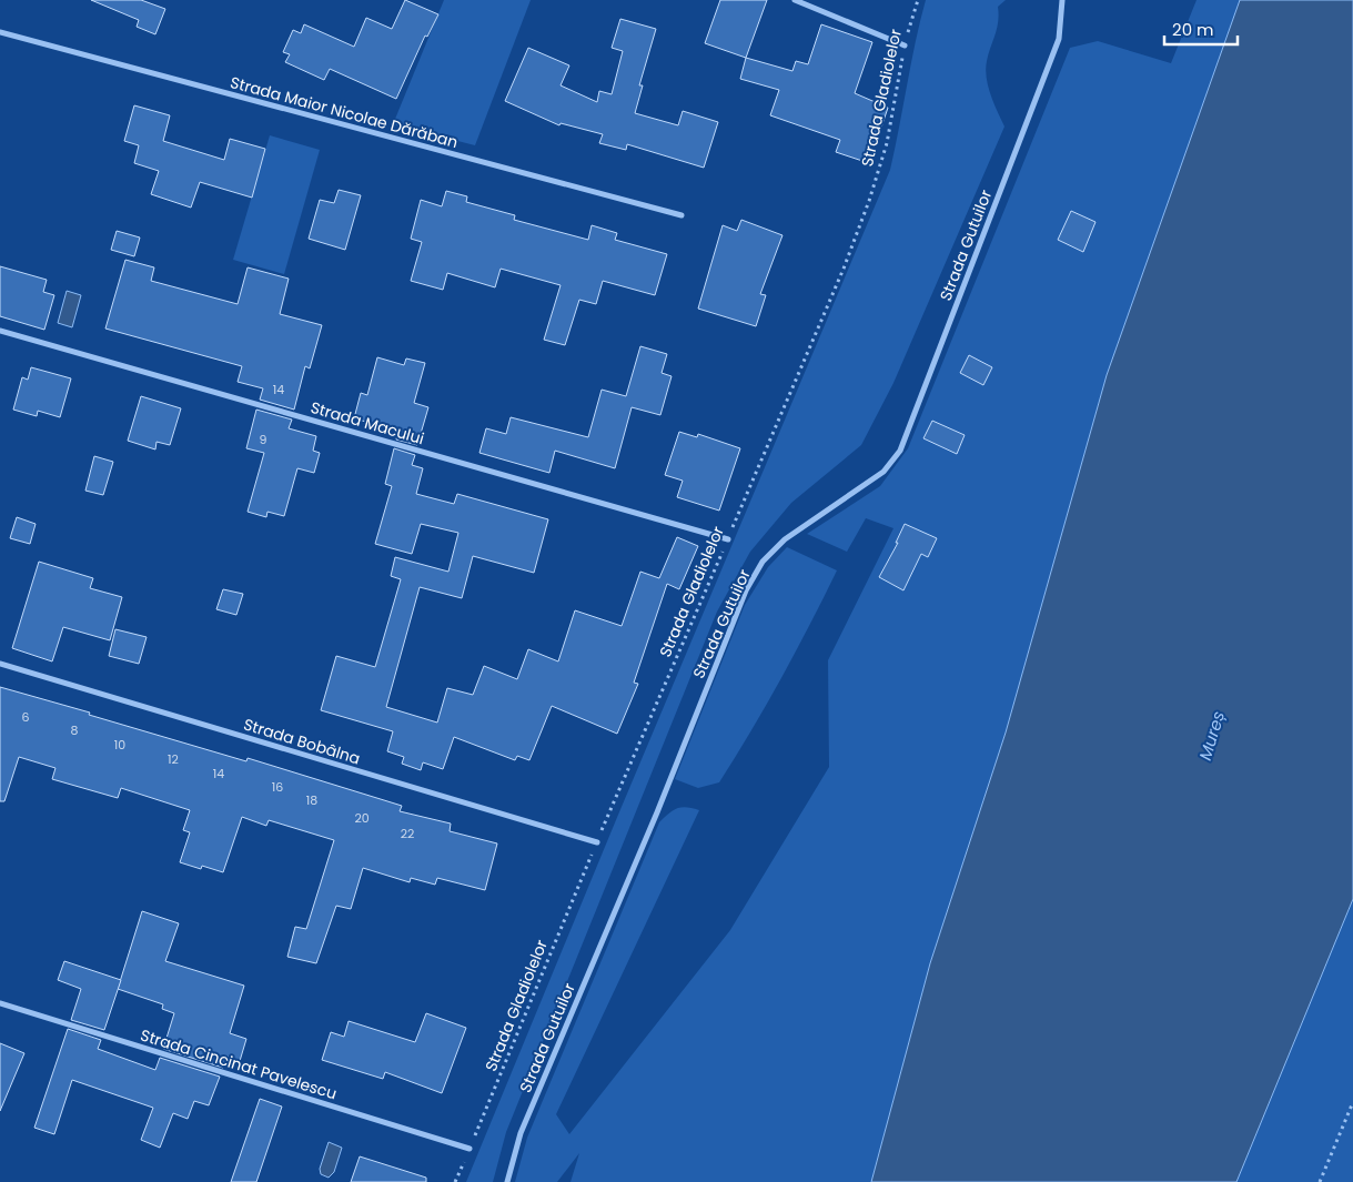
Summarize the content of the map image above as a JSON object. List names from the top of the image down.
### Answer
{
  "streets": {
    "street": [
      "Strada Maior Nicolae Dărăban",
      "Strada Gutuilor",
      "Strada Macului",
      "Strada Bobâlna",
      "Strada Cincinat Pavelescu"
    ],
    "path": ["Strada Gladiolelor"]
  },
  "crossings": [
    ["Strada Gladiolelor", "Strada Macului"],
    ["Strada Gladiolelor", "Strada Bobâlna"],
    ["Strada Gladiolelor", "Strada Cincinat Pavelescu"]
  ],
  "water": ["Mureș"],
  "house_numbers": [
    "14",
    "9",
    "6",
    "8",
    "10",
    "12",
    "14",
    "16",
    "18",
    "20",
    "22"
  ],
  "scale_bar": "20 m"
}
